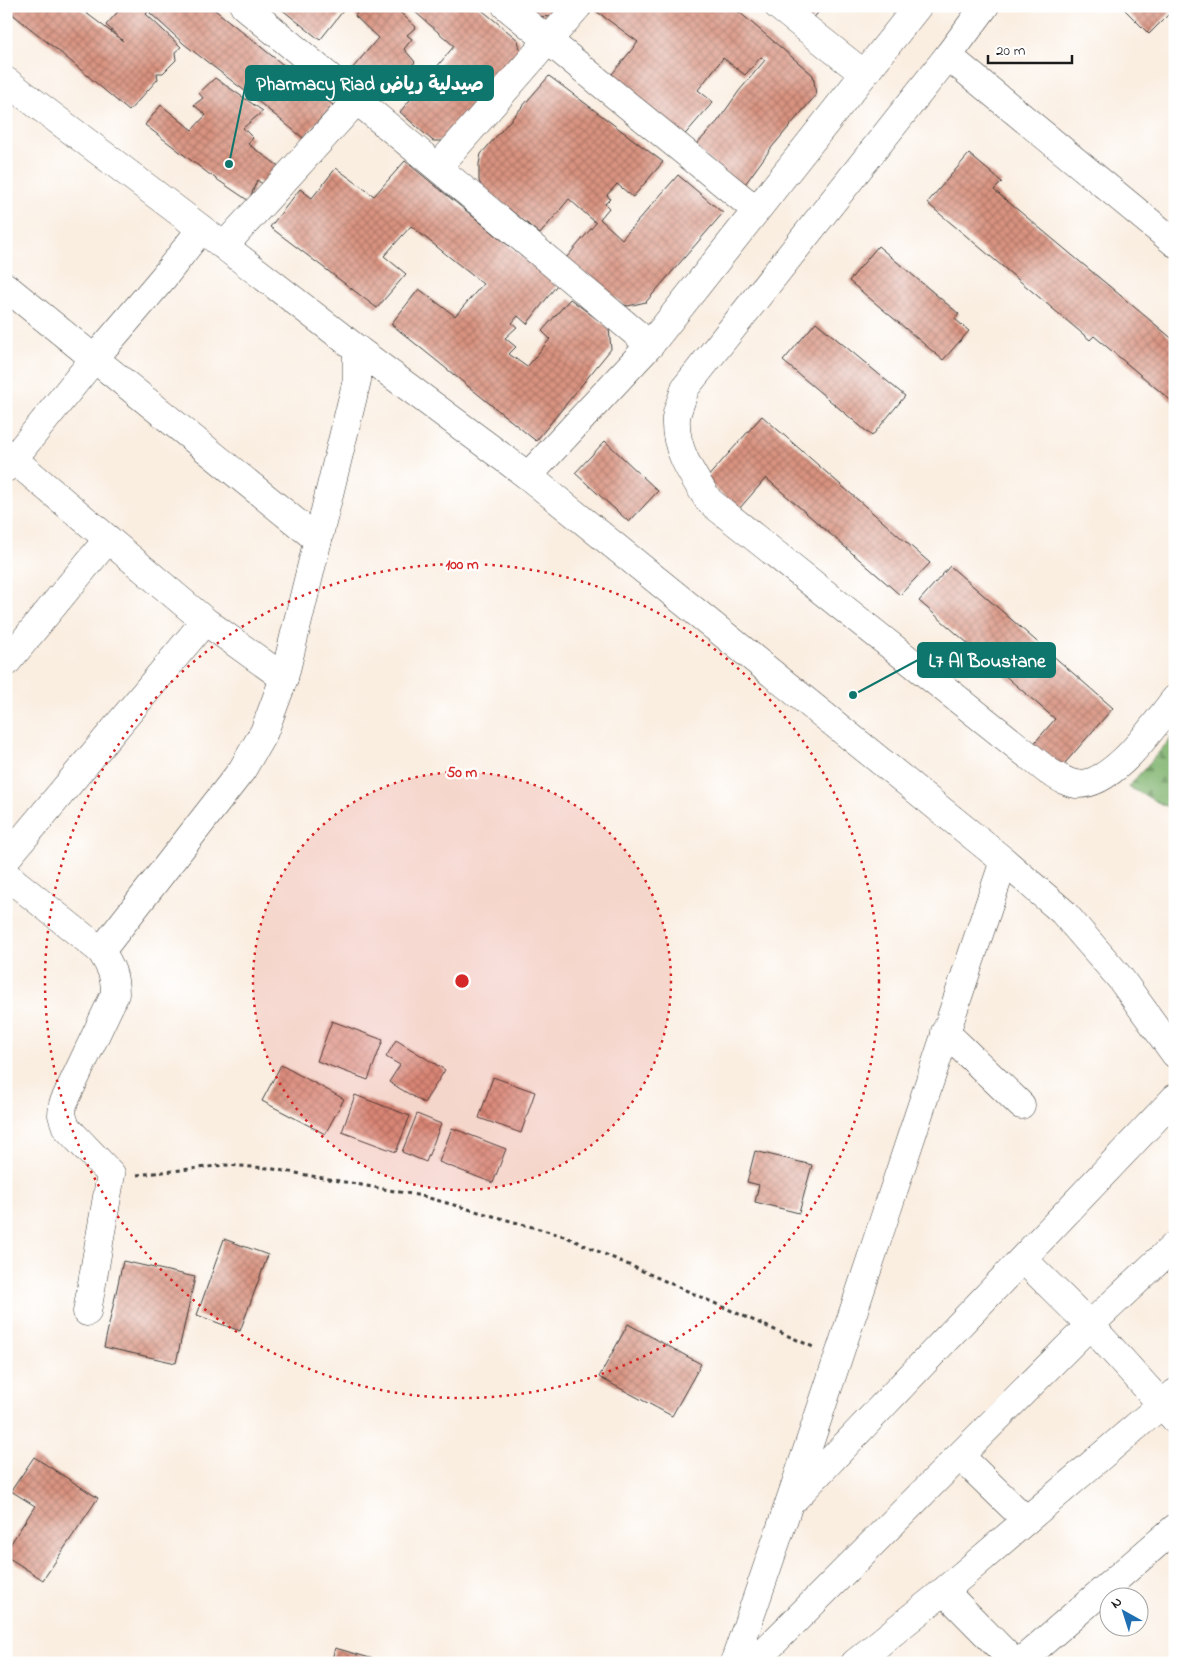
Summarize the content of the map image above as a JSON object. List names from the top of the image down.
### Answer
{
  "places": ["Pharmacy Riad صيدلية رياض", "L7 Al Boustane"],
  "scale_bar": "20 m",
  "north": "top left",
  "rings": ["100 m", "50 m"]
}
